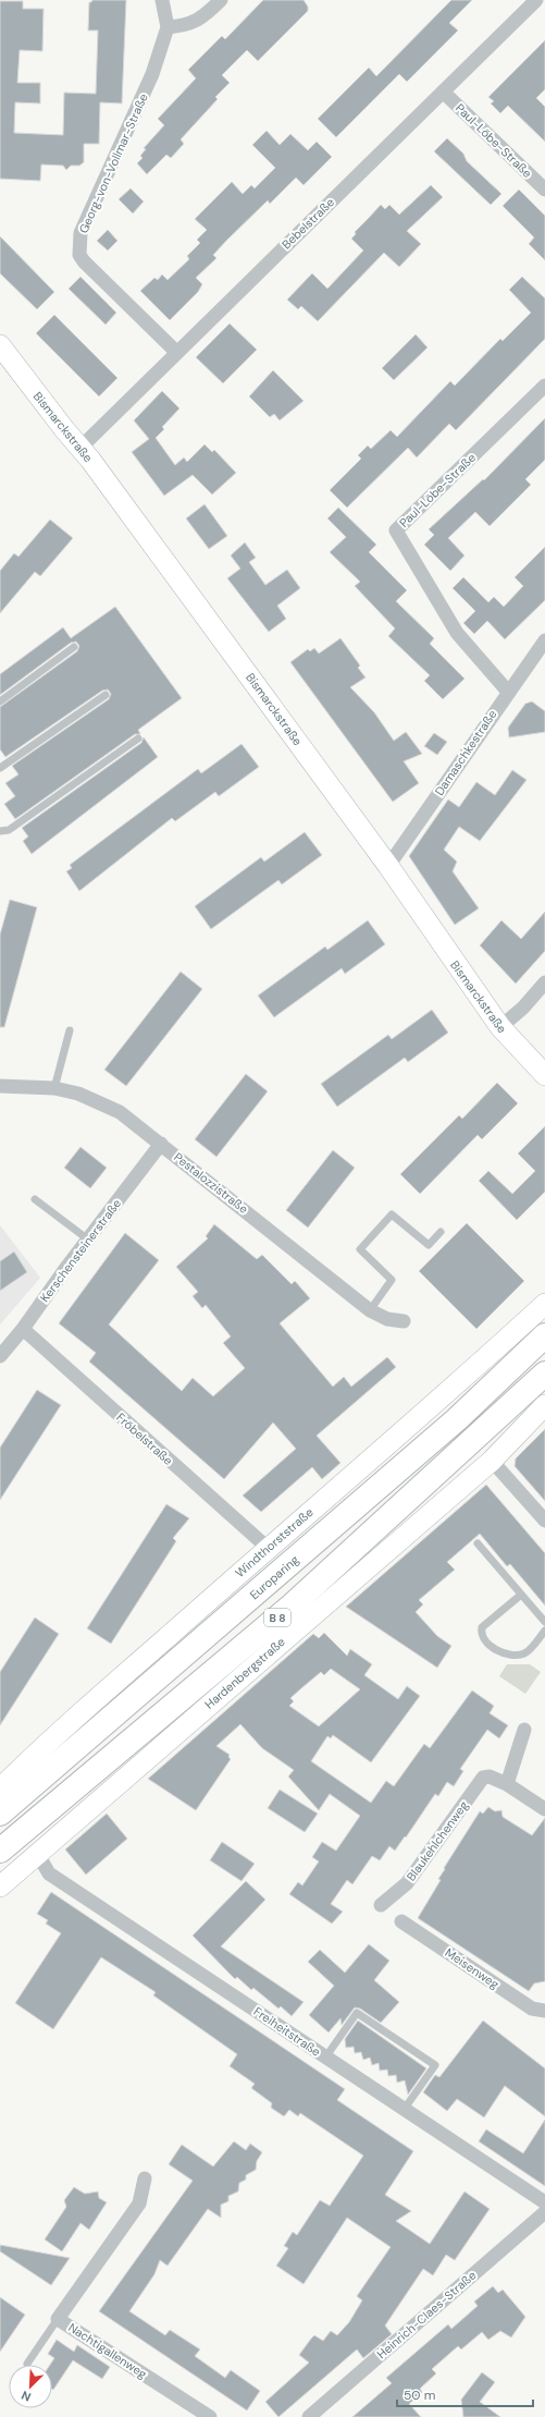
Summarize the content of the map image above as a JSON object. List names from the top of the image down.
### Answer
{
  "streets": {
    "highway": ["Europaring", "B 8"],
    "main road": ["Bismarckstraße", "Windthorststraße", "Hardenbergstraße"],
    "street": [
      "Paul-Löbe-Straße",
      "Georg-von-Vollmar-Straße",
      "Bebelstraße",
      "Damaschkestraße",
      "Pestalozzistraße",
      "Kerschensteinerstraße",
      "Fröbelstraße",
      "Blaukehlchenweg",
      "Meisenweg",
      "Freiheitstraße",
      "Heinrich-Claes-Straße",
      "Nachtigallenweg"
    ]
  },
  "crossings": [
    ["Paul-Löbe-Straße", "Bebelstraße"],
    ["Paul-Löbe-Straße", "Damaschkestraße"],
    ["Georg-von-Vollmar-Straße", "Bebelstraße"],
    ["Bebelstraße", "Bismarckstraße"],
    ["Bismarckstraße", "Damaschkestraße"],
    ["Pestalozzistraße", "Kerschensteinerstraße"],
    ["Kerschensteinerstraße", "Fröbelstraße"],
    ["Fröbelstraße", "Windthorststraße"],
    ["Hardenbergstraße", "Freiheitstraße"]
  ],
  "scale_bar": "50 m",
  "north": "bottom left"
}
